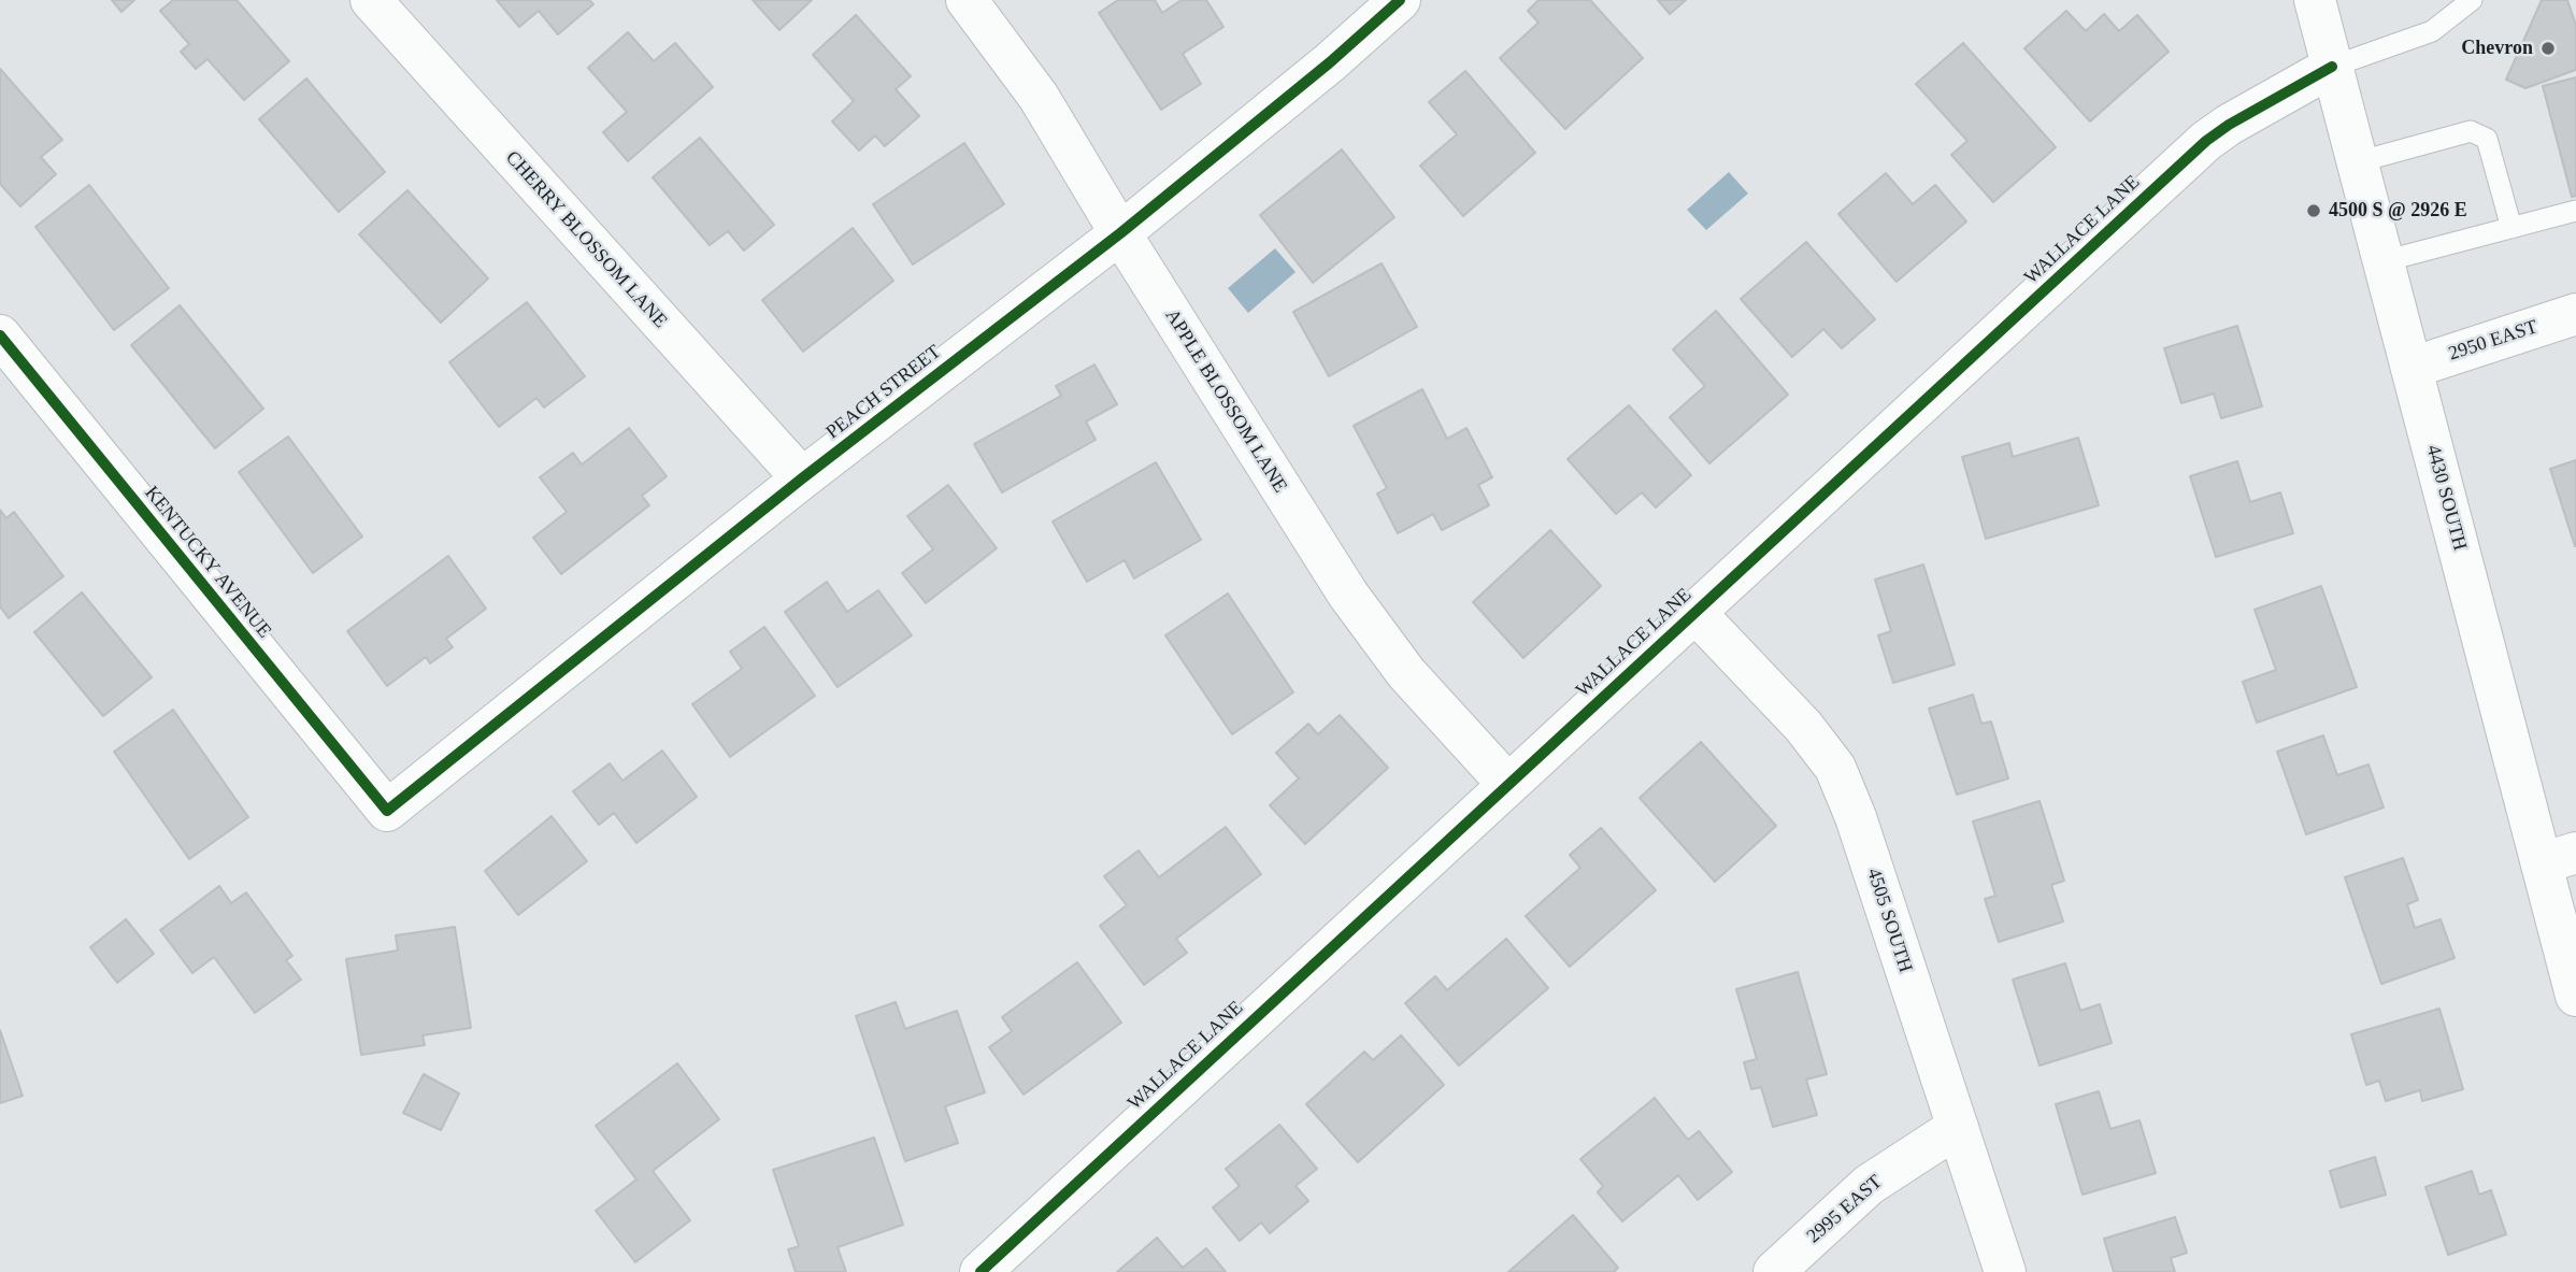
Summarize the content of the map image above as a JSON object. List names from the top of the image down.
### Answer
{
  "streets": {
    "street": [
      "WALLACE LANE",
      "CHERRY BLOSSOM LANE",
      "2950 EAST",
      "PEACH STREET",
      "APPLE BLOSSOM LANE",
      "4430 SOUTH",
      "KENTUCKY AVENUE",
      "4505 SOUTH",
      "2995 EAST"
    ]
  },
  "crossings": [
    ["WALLACE LANE", "APPLE BLOSSOM LANE"],
    ["WALLACE LANE", "4430 SOUTH"],
    ["WALLACE LANE", "4505 SOUTH"],
    ["CHERRY BLOSSOM LANE", "PEACH STREET"],
    ["2950 EAST", "4430 SOUTH"],
    ["PEACH STREET", "APPLE BLOSSOM LANE"],
    ["PEACH STREET", "KENTUCKY AVENUE"],
    ["4505 SOUTH", "2995 EAST"]
  ],
  "places": ["Chevron", "4500 S @ 2926 E"]
}
